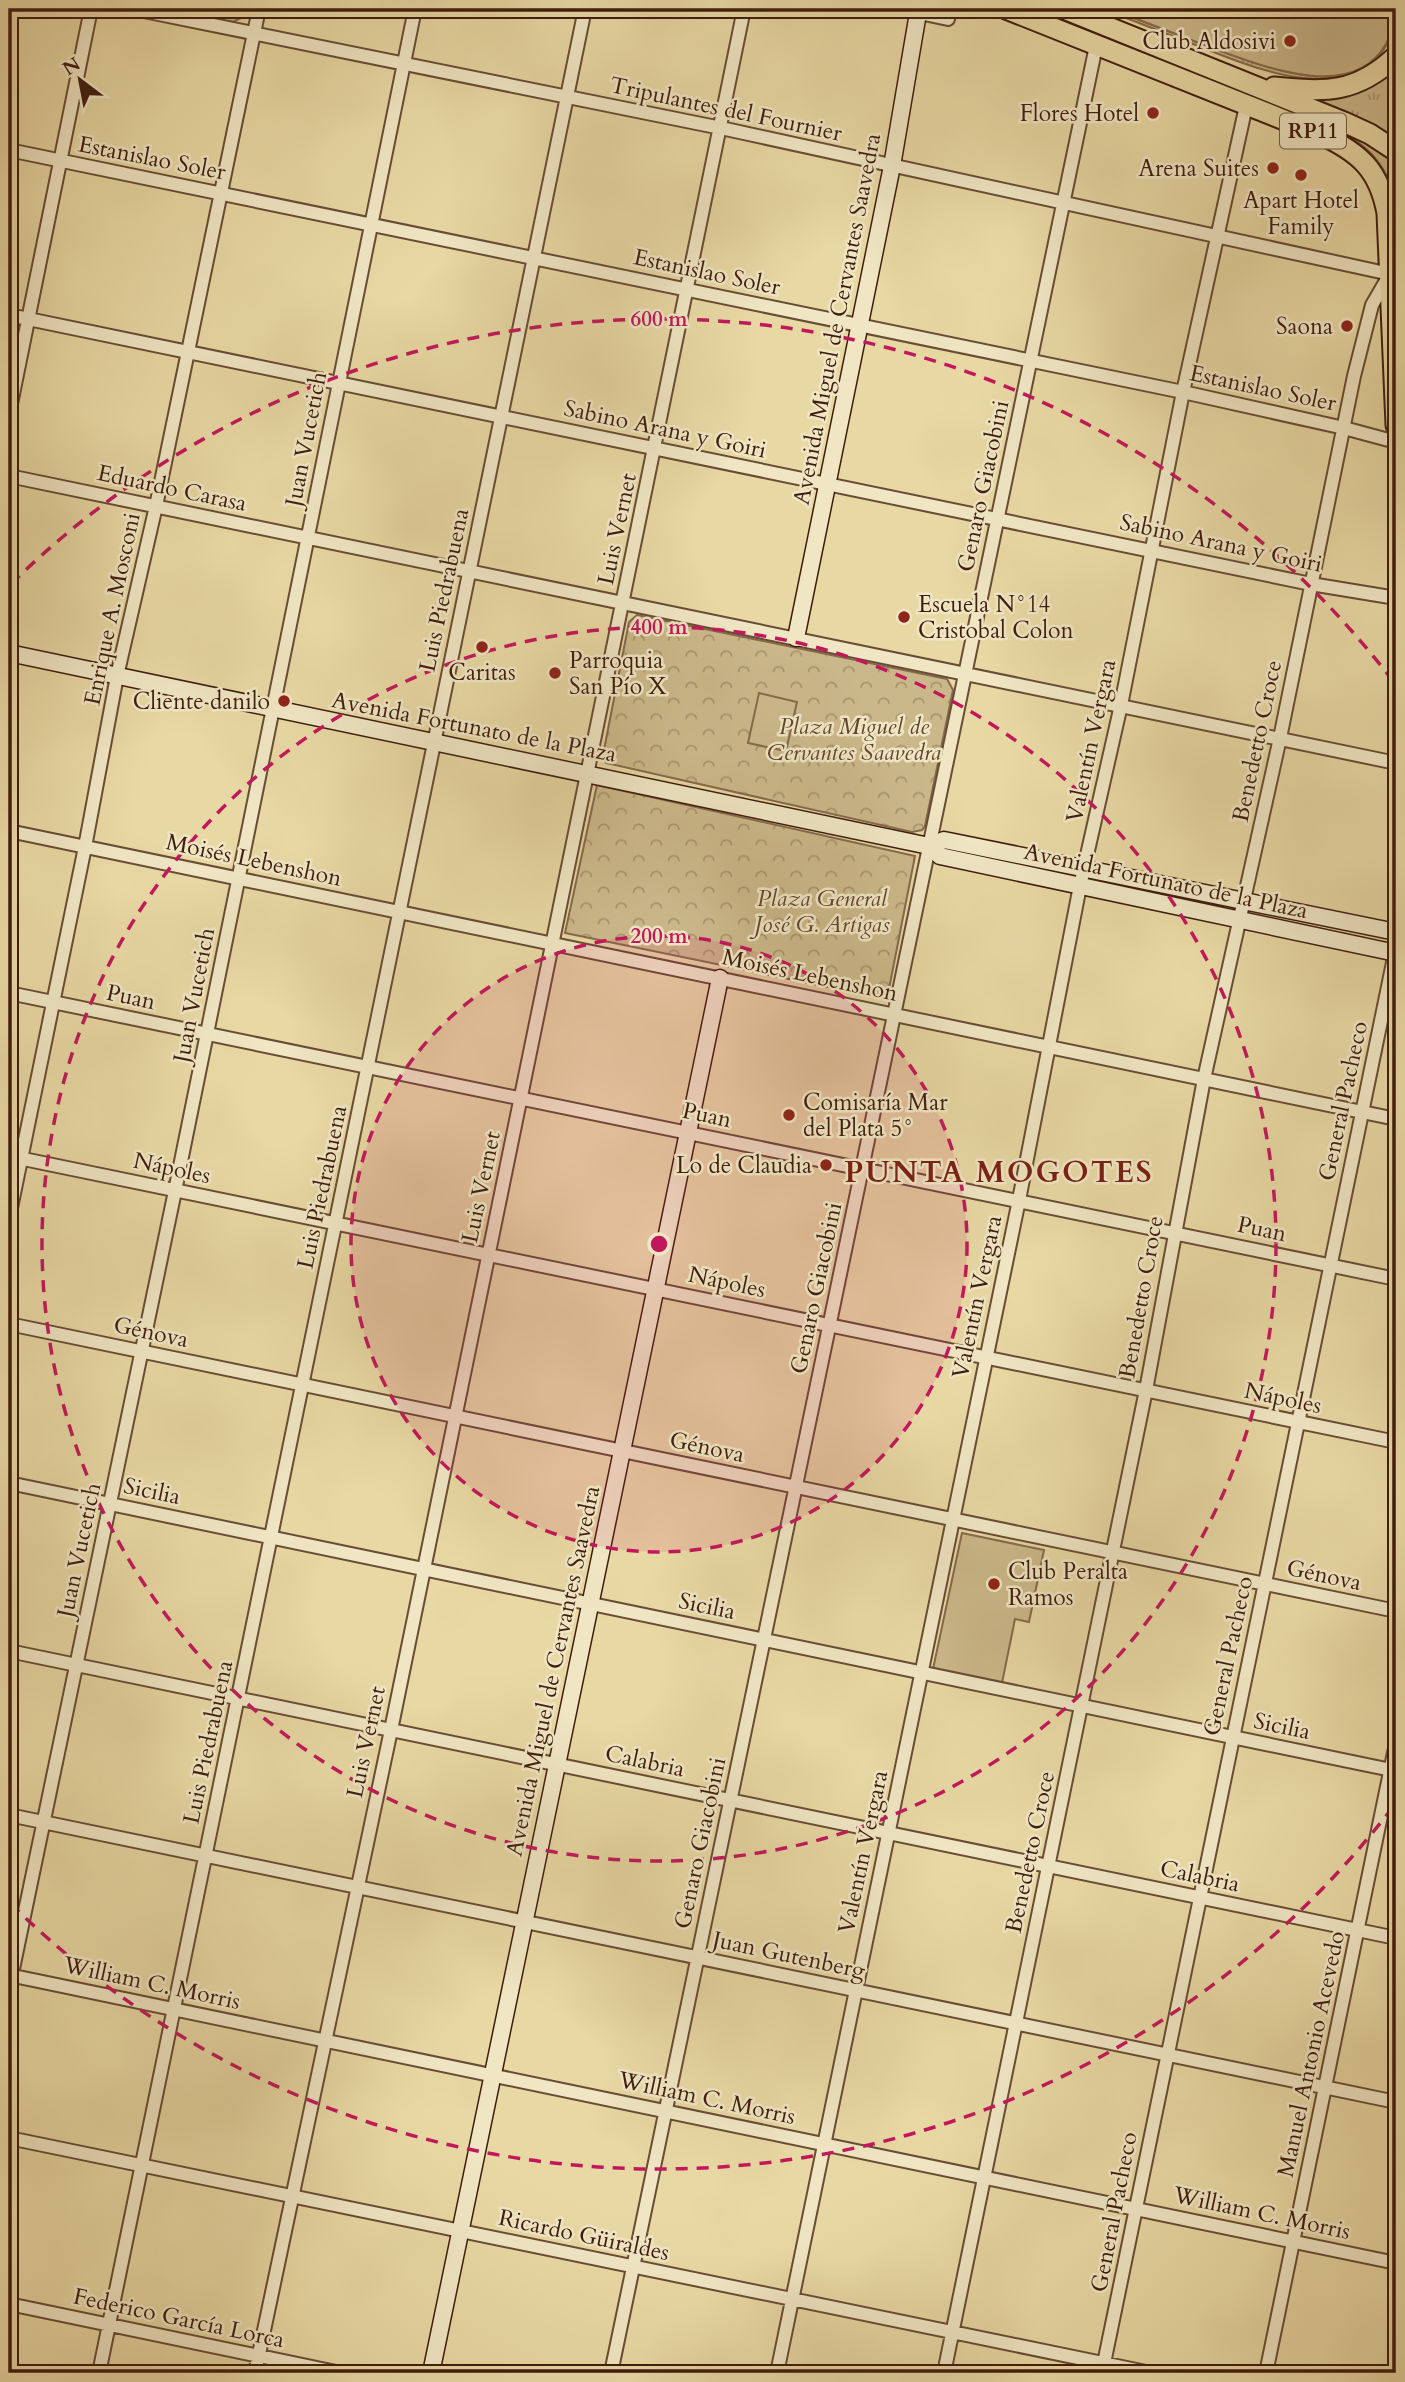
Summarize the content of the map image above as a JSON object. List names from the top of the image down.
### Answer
{
  "streets": {
    "main road": ["RP11"],
    "street": [
      "Tripulantes del Fournier",
      "Estanislao Soler",
      "Avenida Miguel de Cervantes Saavedra",
      "Sabino Arana y Goiri",
      "Juan Vucetich",
      "Genaro Giacobini",
      "Eduardo Carasa",
      "Luis Vernet",
      "Luis Piedrabuena",
      "Enrique A. Mosconi",
      "Avenida Fortunato de la Plaza",
      "Valentín Vergara",
      "Benedetto Croce",
      "Moisés Lebenshon",
      "Puan",
      "General Pacheco",
      "Nápoles",
      "Génova",
      "Sicilia",
      "Calabria",
      "Juan Gutenberg",
      "William C. Morris",
      "Manuel Antonio Acevedo",
      "Ricardo Güiraldes",
      "Federico García Lorca"
    ]
  },
  "crossings": [
    ["Tripulantes del Fournier", "RP11"],
    ["Tripulantes del Fournier", "Avenida Miguel de Cervantes Saavedra"],
    ["Tripulantes del Fournier", "Juan Vucetich"],
    ["Tripulantes del Fournier", "Genaro Giacobini"],
    ["Tripulantes del Fournier", "Luis Vernet"],
    ["Tripulantes del Fournier", "Luis Piedrabuena"],
    ["Tripulantes del Fournier", "Enrique A. Mosconi"],
    ["Tripulantes del Fournier", "Valentín Vergara"],
    ["Tripulantes del Fournier", "Benedetto Croce"],
    ["RP11", "Genaro Giacobini"],
    ["RP11", "Valentín Vergara"],
    ["RP11", "Benedetto Croce"],
    ["Estanislao Soler", "Avenida Miguel de Cervantes Saavedra"],
    ["Estanislao Soler", "Juan Vucetich"],
    ["Estanislao Soler", "Genaro Giacobini"],
    ["Estanislao Soler", "Luis Vernet"],
    ["Estanislao Soler", "Luis Piedrabuena"],
    ["Estanislao Soler", "Enrique A. Mosconi"],
    ["Estanislao Soler", "Valentín Vergara"],
    ["Estanislao Soler", "Benedetto Croce"],
    ["Avenida Miguel de Cervantes Saavedra", "Sabino Arana y Goiri"],
    ["Avenida Miguel de Cervantes Saavedra", "Eduardo Carasa"],
    ["Avenida Miguel de Cervantes Saavedra", "Moisés Lebenshon"],
    ["Avenida Miguel de Cervantes Saavedra", "Puan"],
    ["Avenida Miguel de Cervantes Saavedra", "Nápoles"],
    ["Avenida Miguel de Cervantes Saavedra", "Génova"],
    ["Avenida Miguel de Cervantes Saavedra", "Sicilia"],
    ["Avenida Miguel de Cervantes Saavedra", "Calabria"],
    ["Avenida Miguel de Cervantes Saavedra", "Juan Gutenberg"],
    ["Avenida Miguel de Cervantes Saavedra", "William C. Morris"],
    ["Avenida Miguel de Cervantes Saavedra", "Ricardo Güiraldes"],
    ["Sabino Arana y Goiri", "Juan Vucetich"],
    ["Sabino Arana y Goiri", "Genaro Giacobini"],
    ["Sabino Arana y Goiri", "Luis Vernet"],
    ["Sabino Arana y Goiri", "Luis Piedrabuena"],
    ["Sabino Arana y Goiri", "Enrique A. Mosconi"],
    ["Sabino Arana y Goiri", "Valentín Vergara"],
    ["Sabino Arana y Goiri", "Benedetto Croce"],
    ["Juan Vucetich", "Eduardo Carasa"],
    ["Juan Vucetich", "Avenida Fortunato de la Plaza"],
    ["Juan Vucetich", "Moisés Lebenshon"],
    ["Juan Vucetich", "Puan"],
    ["Juan Vucetich", "Nápoles"],
    ["Juan Vucetich", "Génova"],
    ["Juan Vucetich", "Sicilia"],
    ["Juan Vucetich", "Calabria"],
    ["Juan Vucetich", "Juan Gutenberg"],
    ["Juan Vucetich", "William C. Morris"],
    ["Genaro Giacobini", "Eduardo Carasa"],
    ["Genaro Giacobini", "Avenida Fortunato de la Plaza"],
    ["Genaro Giacobini", "Moisés Lebenshon"],
    ["Genaro Giacobini", "Puan"],
    ["Genaro Giacobini", "Nápoles"],
    ["Genaro Giacobini", "Génova"],
    ["Genaro Giacobini", "Sicilia"],
    ["Genaro Giacobini", "Calabria"],
    ["Genaro Giacobini", "Juan Gutenberg"],
    ["Genaro Giacobini", "William C. Morris"],
    ["Genaro Giacobini", "Ricardo Güiraldes"],
    ["Eduardo Carasa", "Luis Vernet"],
    ["Eduardo Carasa", "Luis Piedrabuena"],
    ["Eduardo Carasa", "Enrique A. Mosconi"],
    ["Eduardo Carasa", "Valentín Vergara"],
    ["Eduardo Carasa", "Benedetto Croce"],
    ["Luis Vernet", "Avenida Fortunato de la Plaza"],
    ["Luis Vernet", "Moisés Lebenshon"],
    ["Luis Vernet", "Puan"],
    ["Luis Vernet", "Nápoles"],
    ["Luis Vernet", "Génova"],
    ["Luis Vernet", "Sicilia"],
    ["Luis Vernet", "Calabria"],
    ["Luis Vernet", "Juan Gutenberg"],
    ["Luis Vernet", "William C. Morris"],
    ["Luis Vernet", "Ricardo Güiraldes"],
    ["Luis Vernet", "Federico García Lorca"],
    ["Luis Piedrabuena", "Avenida Fortunato de la Plaza"],
    ["Luis Piedrabuena", "Moisés Lebenshon"],
    ["Luis Piedrabuena", "Puan"],
    ["Luis Piedrabuena", "Nápoles"],
    ["Luis Piedrabuena", "Génova"],
    ["Luis Piedrabuena", "Sicilia"],
    ["Luis Piedrabuena", "Calabria"],
    ["Luis Piedrabuena", "Juan Gutenberg"],
    ["Luis Piedrabuena", "William C. Morris"],
    ["Luis Piedrabuena", "Ricardo Güiraldes"],
    ["Luis Piedrabuena", "Federico García Lorca"],
    ["Enrique A. Mosconi", "Avenida Fortunato de la Plaza"],
    ["Enrique A. Mosconi", "Moisés Lebenshon"],
    ["Enrique A. Mosconi", "Puan"],
    ["Enrique A. Mosconi", "Nápoles"],
    ["Avenida Fortunato de la Plaza", "Valentín Vergara"],
    ["Avenida Fortunato de la Plaza", "Benedetto Croce"],
    ["Avenida Fortunato de la Plaza", "General Pacheco"],
    ["Valentín Vergara", "Moisés Lebenshon"],
    ["Valentín Vergara", "Puan"],
    ["Valentín Vergara", "Nápoles"],
    ["Valentín Vergara", "Génova"],
    ["Valentín Vergara", "Sicilia"],
    ["Valentín Vergara", "Calabria"],
    ["Valentín Vergara", "Juan Gutenberg"],
    ["Valentín Vergara", "William C. Morris"],
    ["Valentín Vergara", "Ricardo Güiraldes"],
    ["Benedetto Croce", "Moisés Lebenshon"],
    ["Benedetto Croce", "Puan"],
    ["Benedetto Croce", "Nápoles"],
    ["Benedetto Croce", "Génova"],
    ["Benedetto Croce", "Sicilia"],
    ["Benedetto Croce", "Calabria"],
    ["Benedetto Croce", "Juan Gutenberg"],
    ["Benedetto Croce", "William C. Morris"],
    ["Benedetto Croce", "Ricardo Güiraldes"],
    ["Moisés Lebenshon", "General Pacheco"],
    ["Puan", "General Pacheco"],
    ["General Pacheco", "Nápoles"],
    ["General Pacheco", "Génova"],
    ["General Pacheco", "Sicilia"],
    ["General Pacheco", "Calabria"],
    ["General Pacheco", "Juan Gutenberg"],
    ["General Pacheco", "William C. Morris"],
    ["General Pacheco", "Ricardo Güiraldes"],
    ["Sicilia", "Manuel Antonio Acevedo"],
    ["Calabria", "Manuel Antonio Acevedo"],
    ["Juan Gutenberg", "Manuel Antonio Acevedo"],
    ["William C. Morris", "Manuel Antonio Acevedo"]
  ],
  "districts": ["PUNTA MOGOTES"],
  "parks": ["Plaza Miguel de Cervantes Saavedra", "Plaza General José G. Artigas"],
  "places": [
    "Club Aldosivi",
    "Flores Hotel",
    "Arena Suites",
    "Apart Hotel Family",
    "Saona",
    "Escuela N°14 Cristobal Colon",
    "Caritas",
    "Parroquia San Pío X",
    "Cliente danilo",
    "Comisaría Mar del Plata 5°",
    "Lo de Claudia",
    "Club Peralta Ramos"
  ],
  "north": "top left",
  "rings": ["600 m", "400 m", "200 m"]
}
